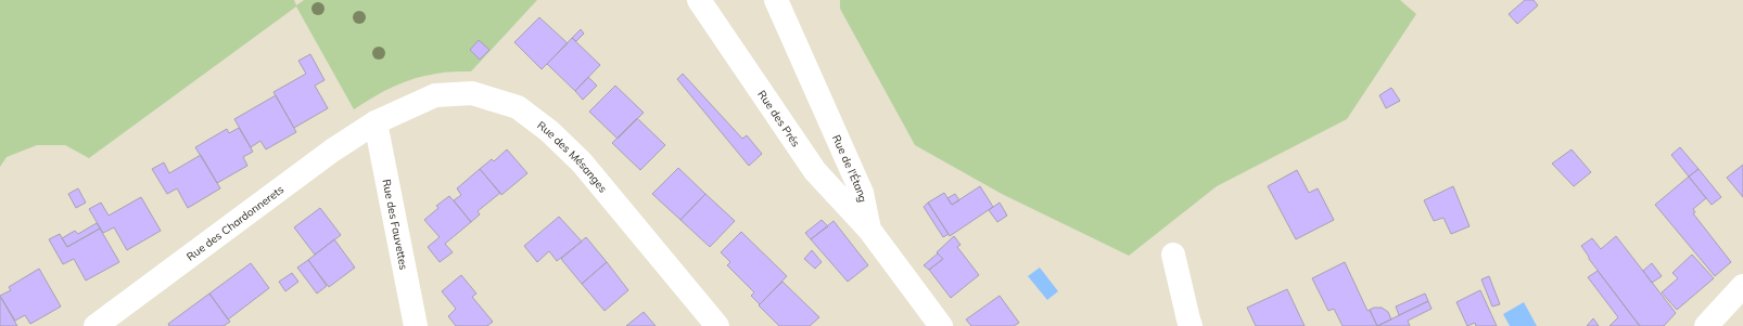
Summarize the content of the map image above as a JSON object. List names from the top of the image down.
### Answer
{
  "streets": {
    "street": [
      "Rue des Prés",
      "Rue des Mésanges",
      "Rue de l'Étang",
      "Rue des Chardonnerets",
      "Rue des Fauvettes"
    ]
  },
  "crossings": [
    ["Rue des Prés", "Rue de l'Étang"],
    ["Rue des Mésanges", "Rue des Chardonnerets"],
    ["Rue des Mésanges", "Rue des Fauvettes"],
    ["Rue des Chardonnerets", "Rue des Fauvettes"]
  ]
}
